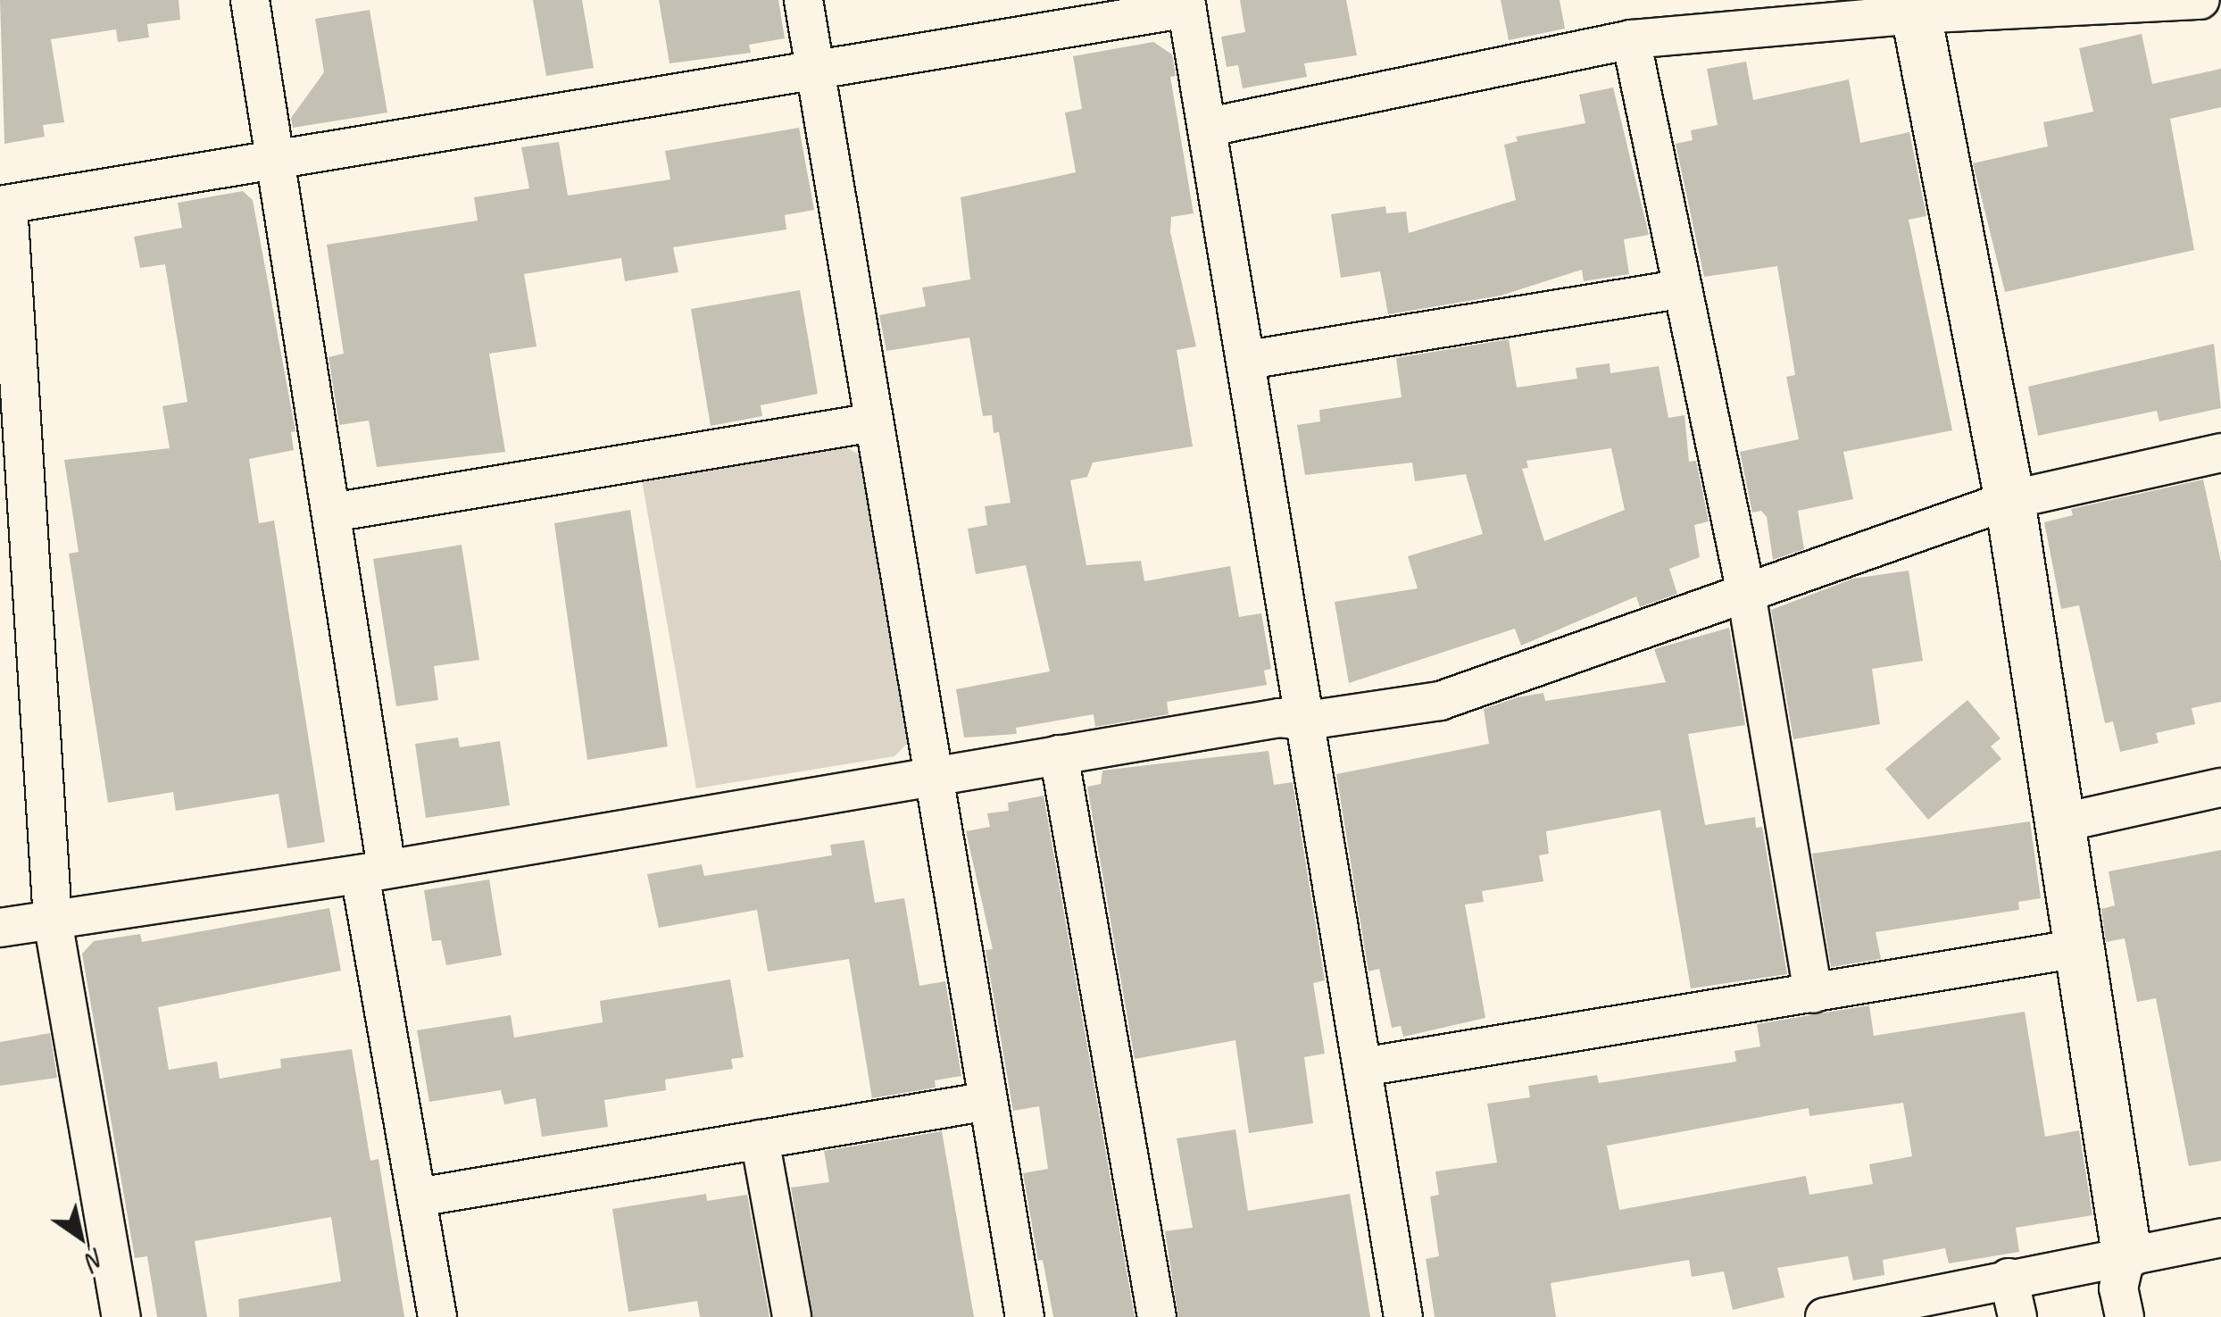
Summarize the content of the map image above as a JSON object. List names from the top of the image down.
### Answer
{
  "north": "bottom right"
}
